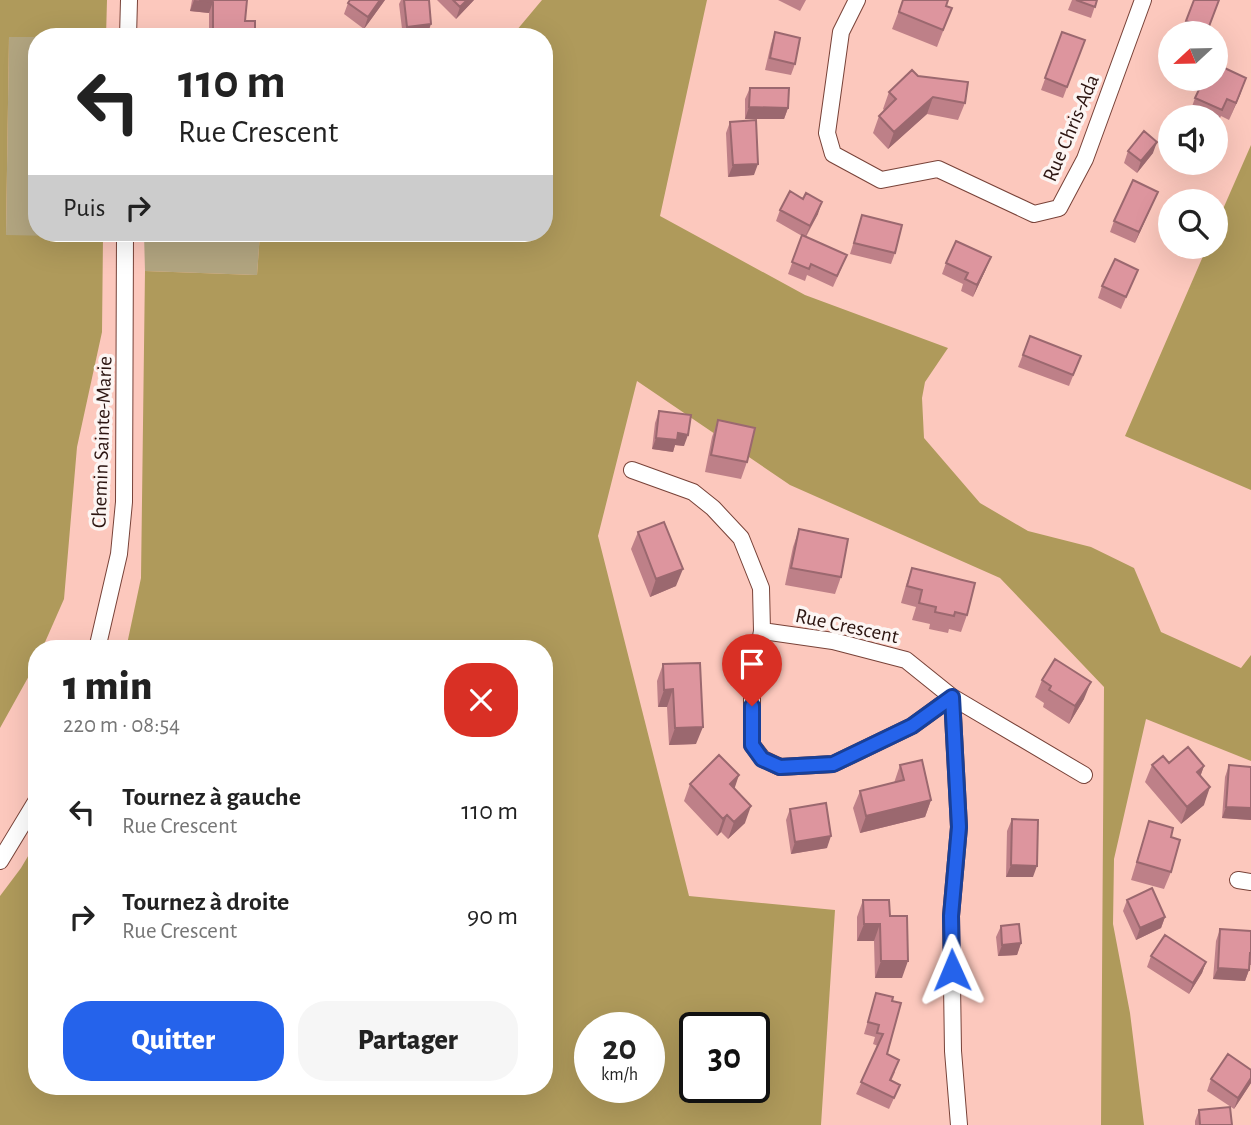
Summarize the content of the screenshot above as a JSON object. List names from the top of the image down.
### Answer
{
  "streets": {
    "street": ["Rue Chris-Ada", "Chemin Sainte-Marie", "Rue Crescent"]
  },
  "north": "left",
  "page": {
    "turn": ["110 m", "Rue Crescent"],
    "then": "Puis",
    "heading": ["1 min", "220 m · 08:54"],
    "list": [
      {
        "name": "Tournez à gauche",
        "note": "Rue Crescent",
        "value": "110 m"
      },
      {
        "name": "Tournez à droite",
        "note": "Rue Crescent",
        "value": "90 m"
      }
    ],
    "buttons": ["Quitter", "Partager"],
    "speed": "20 km/h",
    "limit": "30"
  }
}
